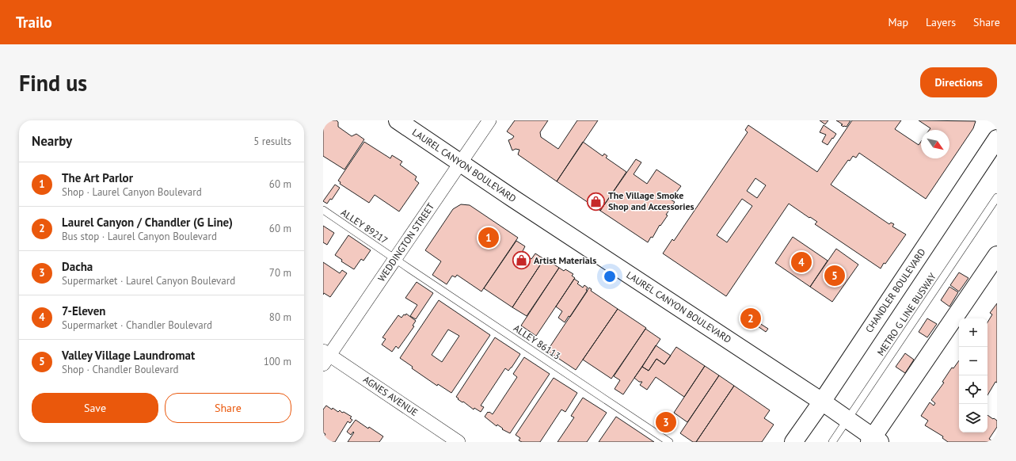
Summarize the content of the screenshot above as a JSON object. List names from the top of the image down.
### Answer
{
  "streets": {
    "street": [
      "LAUREL CANYON BOULEVARD",
      "WEDDINGTON STREET",
      "CHANDLER BOULEVARD",
      "AGNES AVENUE"
    ],
    "lane": ["ALLEY 89217", "METRO G LINE BUSWAY", "ALLEY 86113"]
  },
  "crossings": [
    ["LAUREL CANYON BOULEVARD", "WEDDINGTON STREET"],
    ["LAUREL CANYON BOULEVARD", "CHANDLER BOULEVARD"],
    ["LAUREL CANYON BOULEVARD", "METRO G LINE BUSWAY"],
    ["ALLEY 89217", "WEDDINGTON STREET"],
    ["ALLEY 89217", "ALLEY 86113"],
    ["WEDDINGTON STREET", "ALLEY 86113"],
    ["WEDDINGTON STREET", "AGNES AVENUE"]
  ],
  "places": {
    "shop": ["The Village Smoke Shop and Accessories", "Artist Materials"]
  },
  "north": "bottom right",
  "page": {
    "header": "Trailo",
    "nav": ["Map", "Layers", "Share"],
    "buttons": [
      "Directions",
      ["Save", "Share"]
    ],
    "title": "Find us",
    "heading": ["Nearby", "5 results"],
    "list": [
      {
        "mark": "1",
        "name": "The Art Parlor",
        "note": "Shop · Laurel Canyon Boulevard",
        "value": "60 m"
      },
      {
        "mark": "2",
        "name": "Laurel Canyon / Chandler (G Line)",
        "note": "Bus stop · Laurel Canyon Boulevard",
        "value": "60 m"
      },
      {
        "mark": "3",
        "name": "Dacha",
        "note": "Supermarket · Laurel Canyon Boulevard",
        "value": "70 m"
      },
      {
        "mark": "4",
        "name": "7-Eleven",
        "note": "Supermarket · Chandler Boulevard",
        "value": "80 m"
      },
      {
        "mark": "5",
        "name": "Valley Village Laundromat",
        "note": "Shop · Chandler Boulevard",
        "value": "100 m"
      }
    ],
    "pins": [
      "1",
      "4",
      "5",
      "2",
      "3"
    ],
    "map_buttons": ["+", "−"]
  }
}
